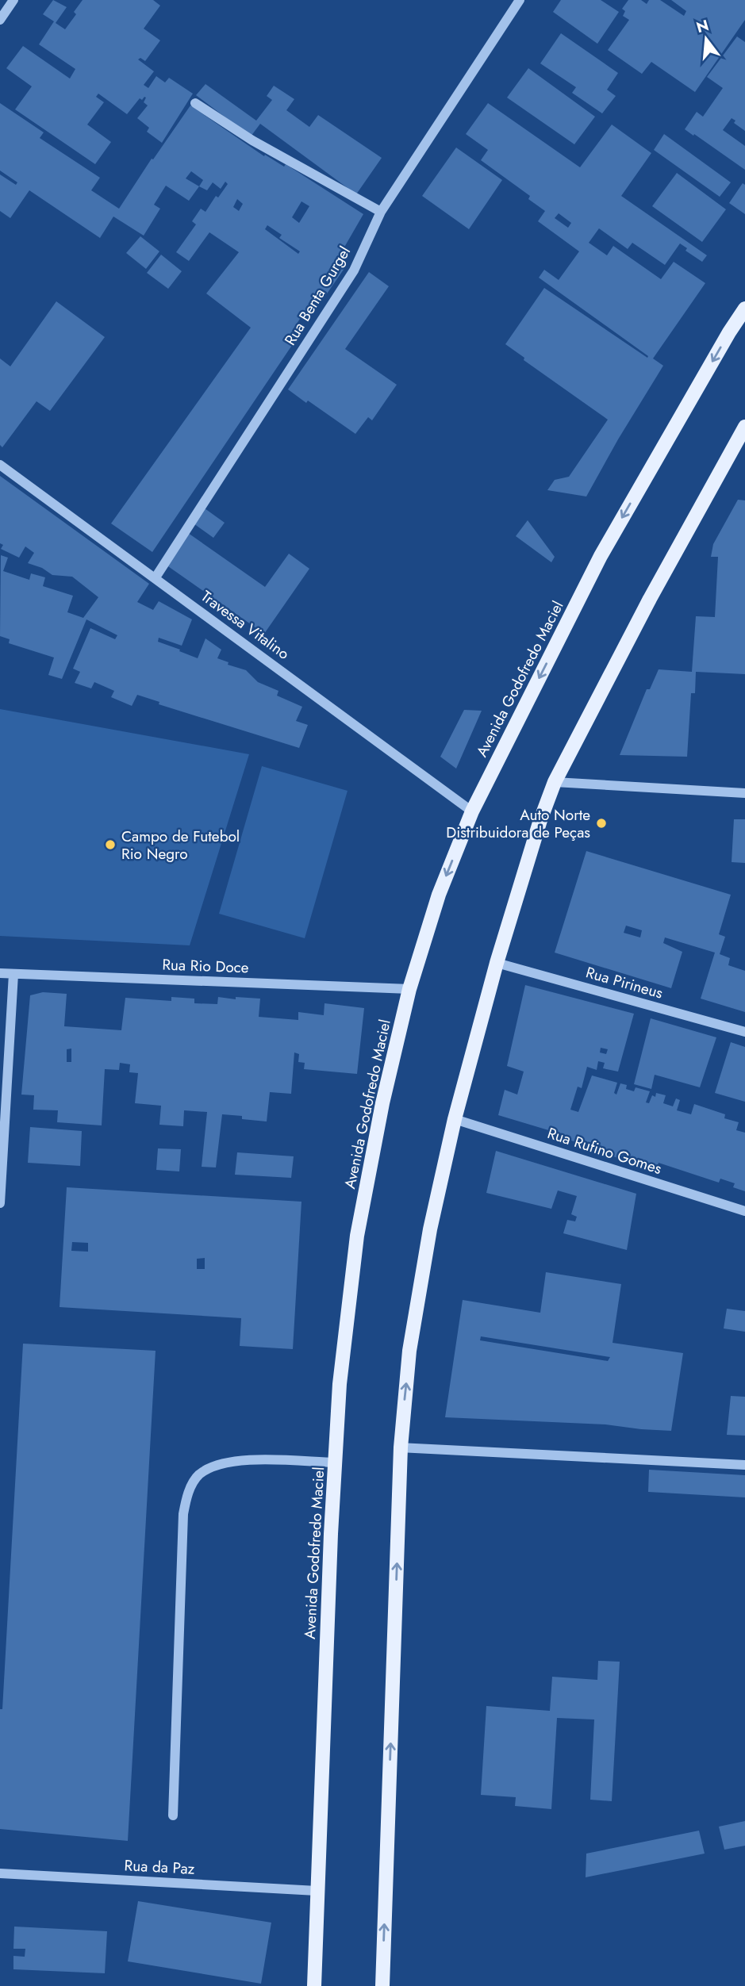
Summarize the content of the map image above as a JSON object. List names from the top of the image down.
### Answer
{
  "streets": {
    "main road": ["Avenida Godofredo Maciel"],
    "street": [
      "Rua Benta Gurgel",
      "Travessa Vitalino",
      "Rua Rio Doce",
      "Rua Pirineus",
      "Rua Rufino Gomes",
      "Rua da Paz"
    ]
  },
  "crossings": [
    ["Rua Benta Gurgel", "Travessa Vitalino"],
    ["Travessa Vitalino", "Avenida Godofredo Maciel"],
    ["Avenida Godofredo Maciel", "Rua Rio Doce"],
    ["Avenida Godofredo Maciel", "Rua da Paz"]
  ],
  "places": ["Auto Norte Distribuidora de Peças", "Campo de Futebol Rio Negro"],
  "north": "top"
}
